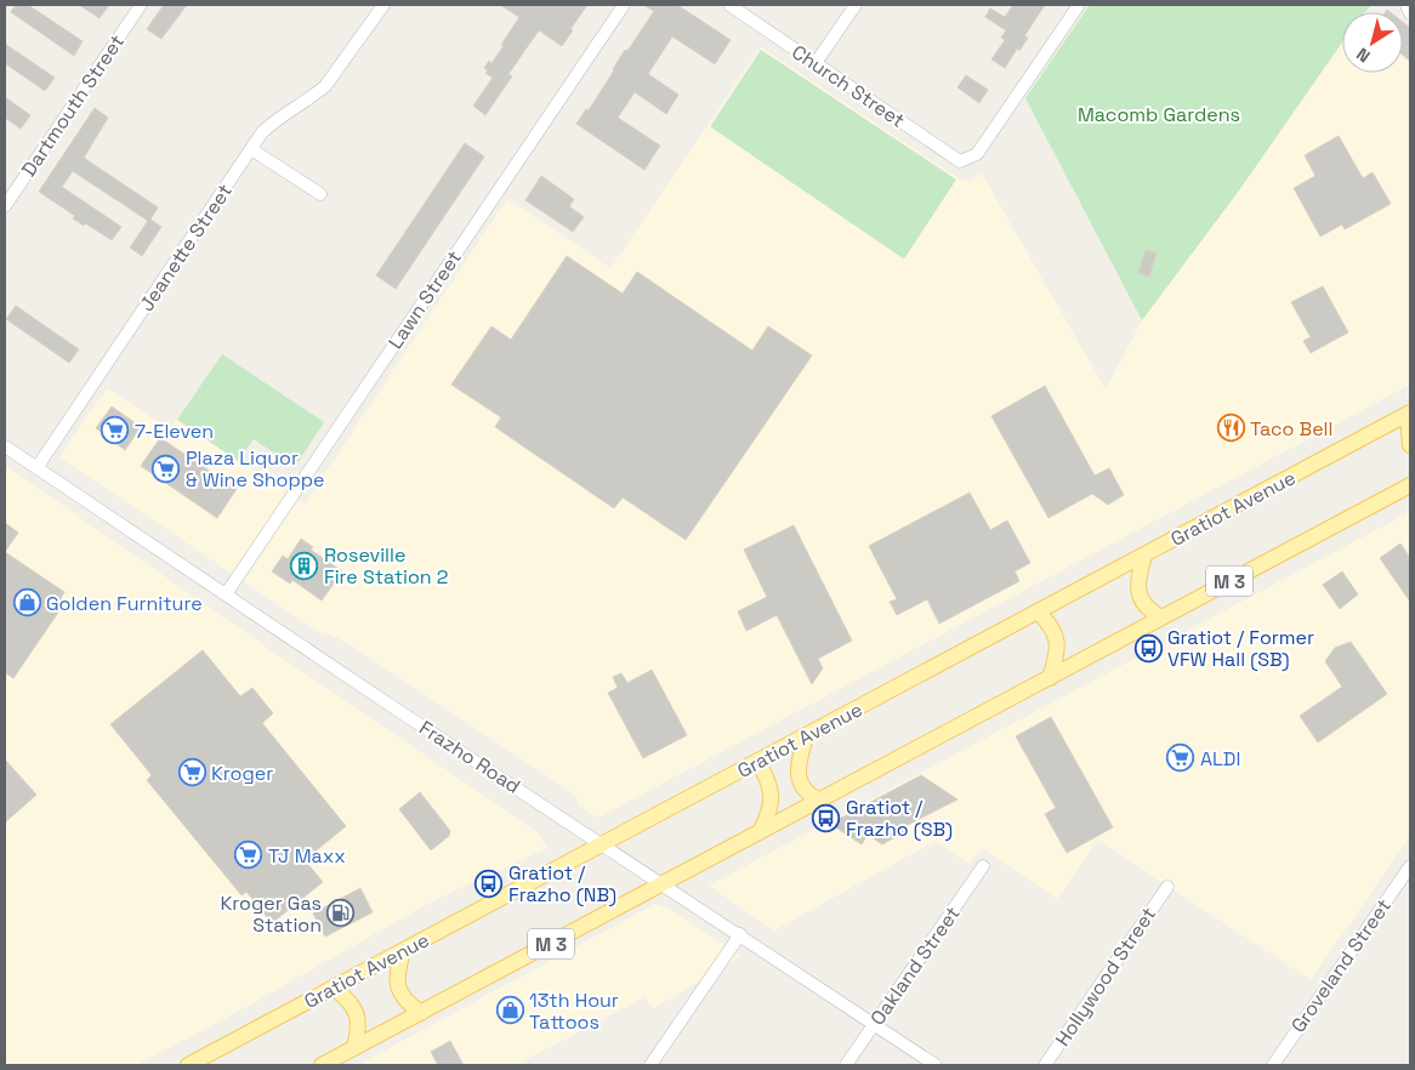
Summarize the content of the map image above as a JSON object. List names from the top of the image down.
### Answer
{
  "streets": {
    "main road": ["Gratiot Avenue", "M 3"],
    "street": [
      "Church Street",
      "Dartmouth Street",
      "Jeanette Street",
      "Lawn Street",
      "Frazho Road",
      "Oakland Street",
      "Groveland Street",
      "Hollywood Street"
    ]
  },
  "crossings": [
    ["Jeanette Street", "Frazho Road"],
    ["Lawn Street", "Frazho Road"],
    ["Gratiot Avenue", "Frazho Road"],
    ["M 3", "Frazho Road"],
    ["Frazho Road", "Oakland Street"]
  ],
  "parks": ["Macomb Gardens"],
  "places": {
    "restaurant": ["Taco Bell"],
    "supermarket": [
      "7-Eleven",
      "Plaza Liquor & Wine Shoppe",
      "ALDI",
      "Kroger",
      "TJ Maxx"
    ],
    "building": ["Roseville Fire Station 2"],
    "shop": ["Golden Furniture", "13th Hour Tattoos"],
    "bus stop": ["Gratiot / Former VFW Hall (SB)", "Gratiot / Frazho (SB)", "Gratiot / Frazho (NB)"],
    "fuel station": ["Kroger Gas Station"]
  },
  "north": "bottom left"
}
